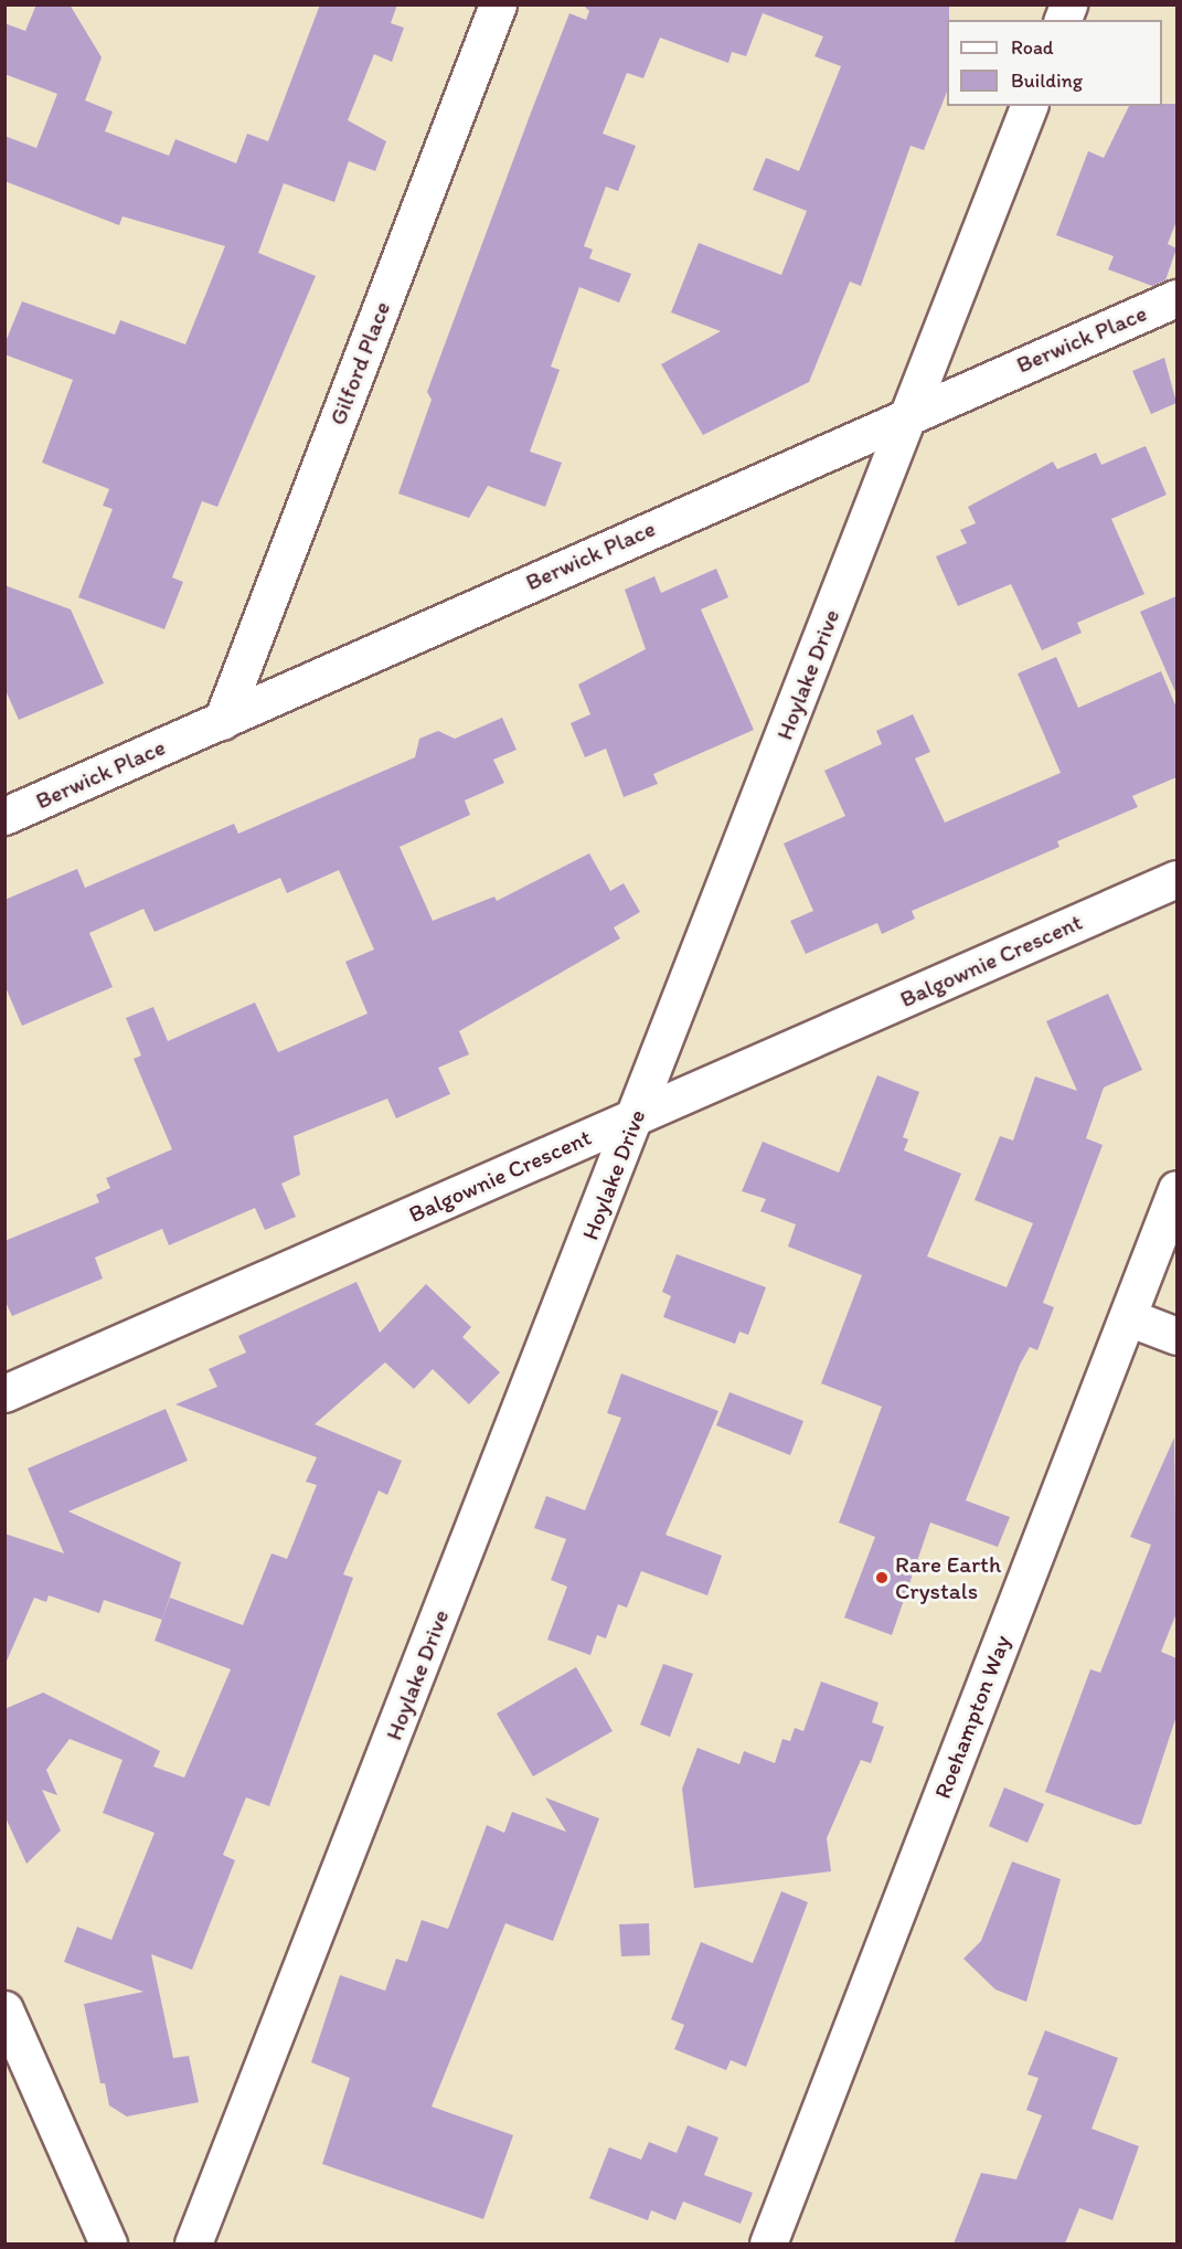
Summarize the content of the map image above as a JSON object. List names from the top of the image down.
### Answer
{
  "streets": {
    "street": [
      "Berwick Place",
      "Gilford Place",
      "Hoylake Drive",
      "Balgownie Crescent",
      "Roehampton Way"
    ]
  },
  "crossings": [
    ["Berwick Place", "Gilford Place"],
    ["Berwick Place", "Hoylake Drive"],
    ["Hoylake Drive", "Balgownie Crescent"]
  ],
  "places": ["Rare Earth Crystals"],
  "legend": ["Road", "Building"]
}
